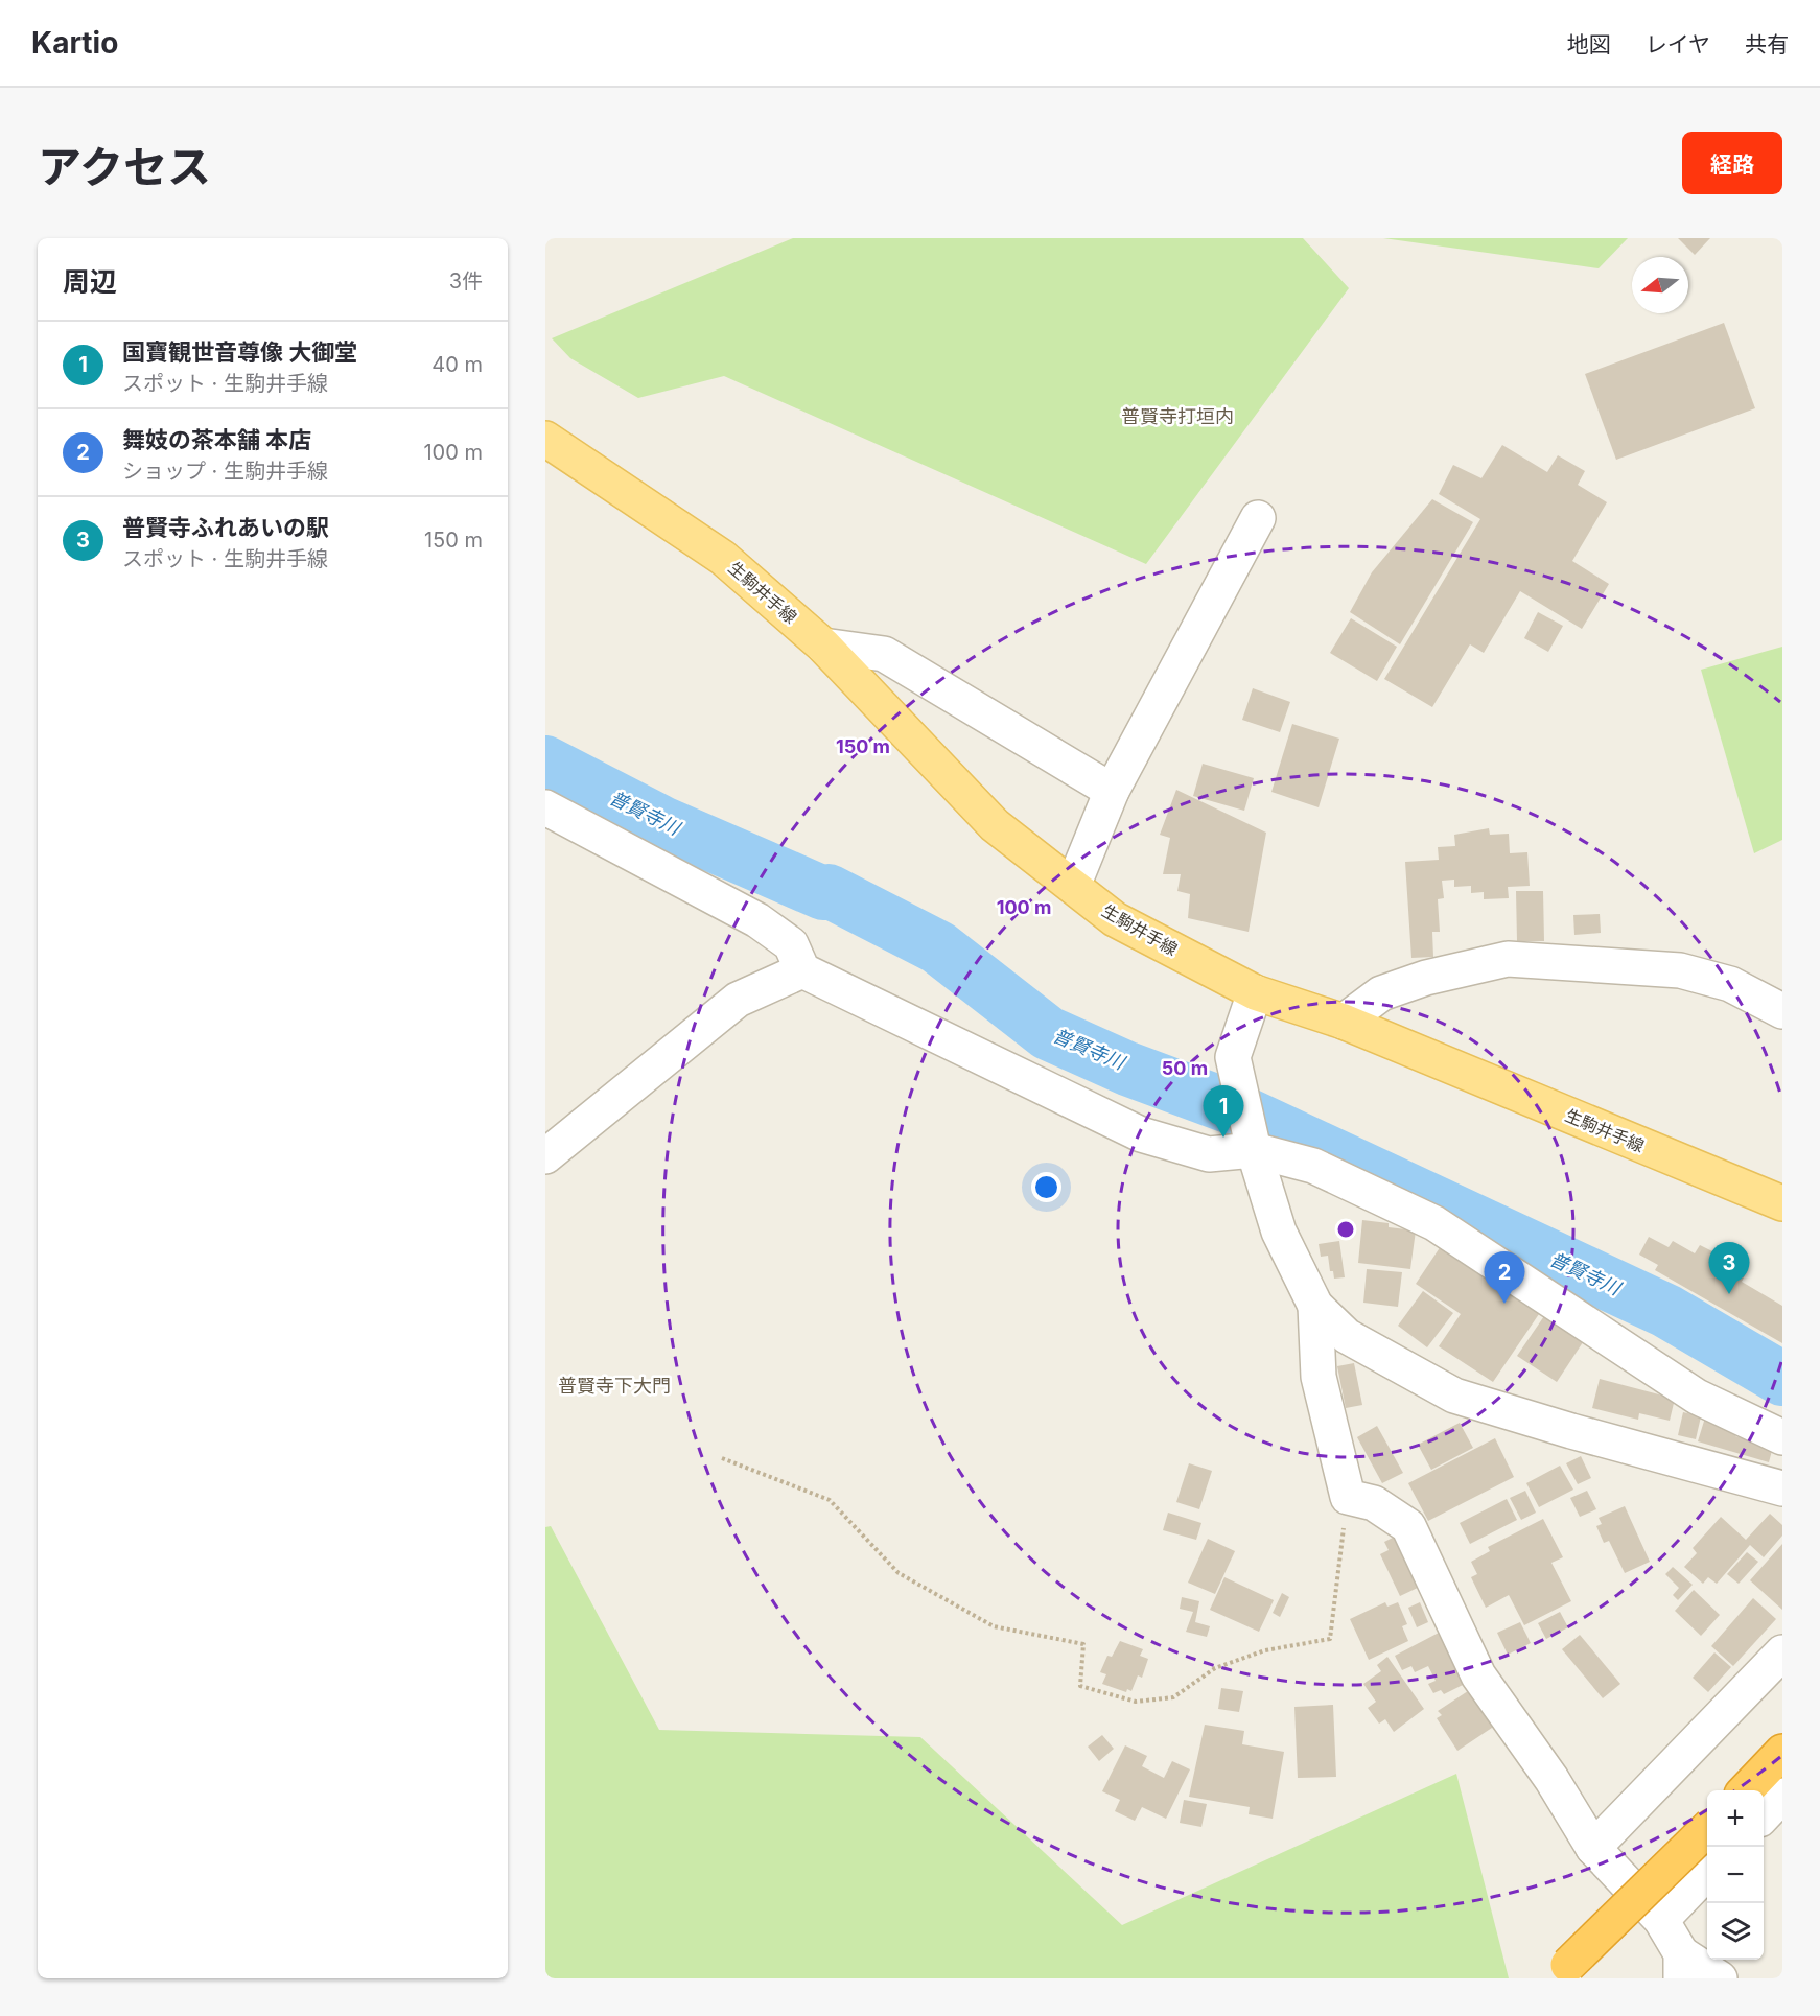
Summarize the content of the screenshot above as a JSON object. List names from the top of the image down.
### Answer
{
  "streets": {
    "main road": ["生駒井手線"]
  },
  "districts": ["普賢寺打垣内", "普賢寺下大門"],
  "water": ["普賢寺川"],
  "north": "left",
  "page": {
    "header": "Kartio",
    "nav": ["地図", "レイヤ", "共有"],
    "title": "アクセス",
    "buttons": "経路",
    "heading": ["周辺", "3件"],
    "list": [
      {
        "mark": "1",
        "name": "国寶観世音尊像 大御堂",
        "note": "スポット · 生駒井手線",
        "value": "40 m"
      },
      {
        "mark": "2",
        "name": "舞妓の茶本舗 本店",
        "note": "ショップ · 生駒井手線",
        "value": "100 m"
      },
      {
        "mark": "3",
        "name": "普賢寺ふれあいの駅",
        "note": "スポット · 生駒井手線",
        "value": "150 m"
      }
    ],
    "pins": ["1", "3", "2"],
    "map_buttons": ["+", "−"]
  },
  "rings": ["150 m", "100 m", "50 m"]
}
